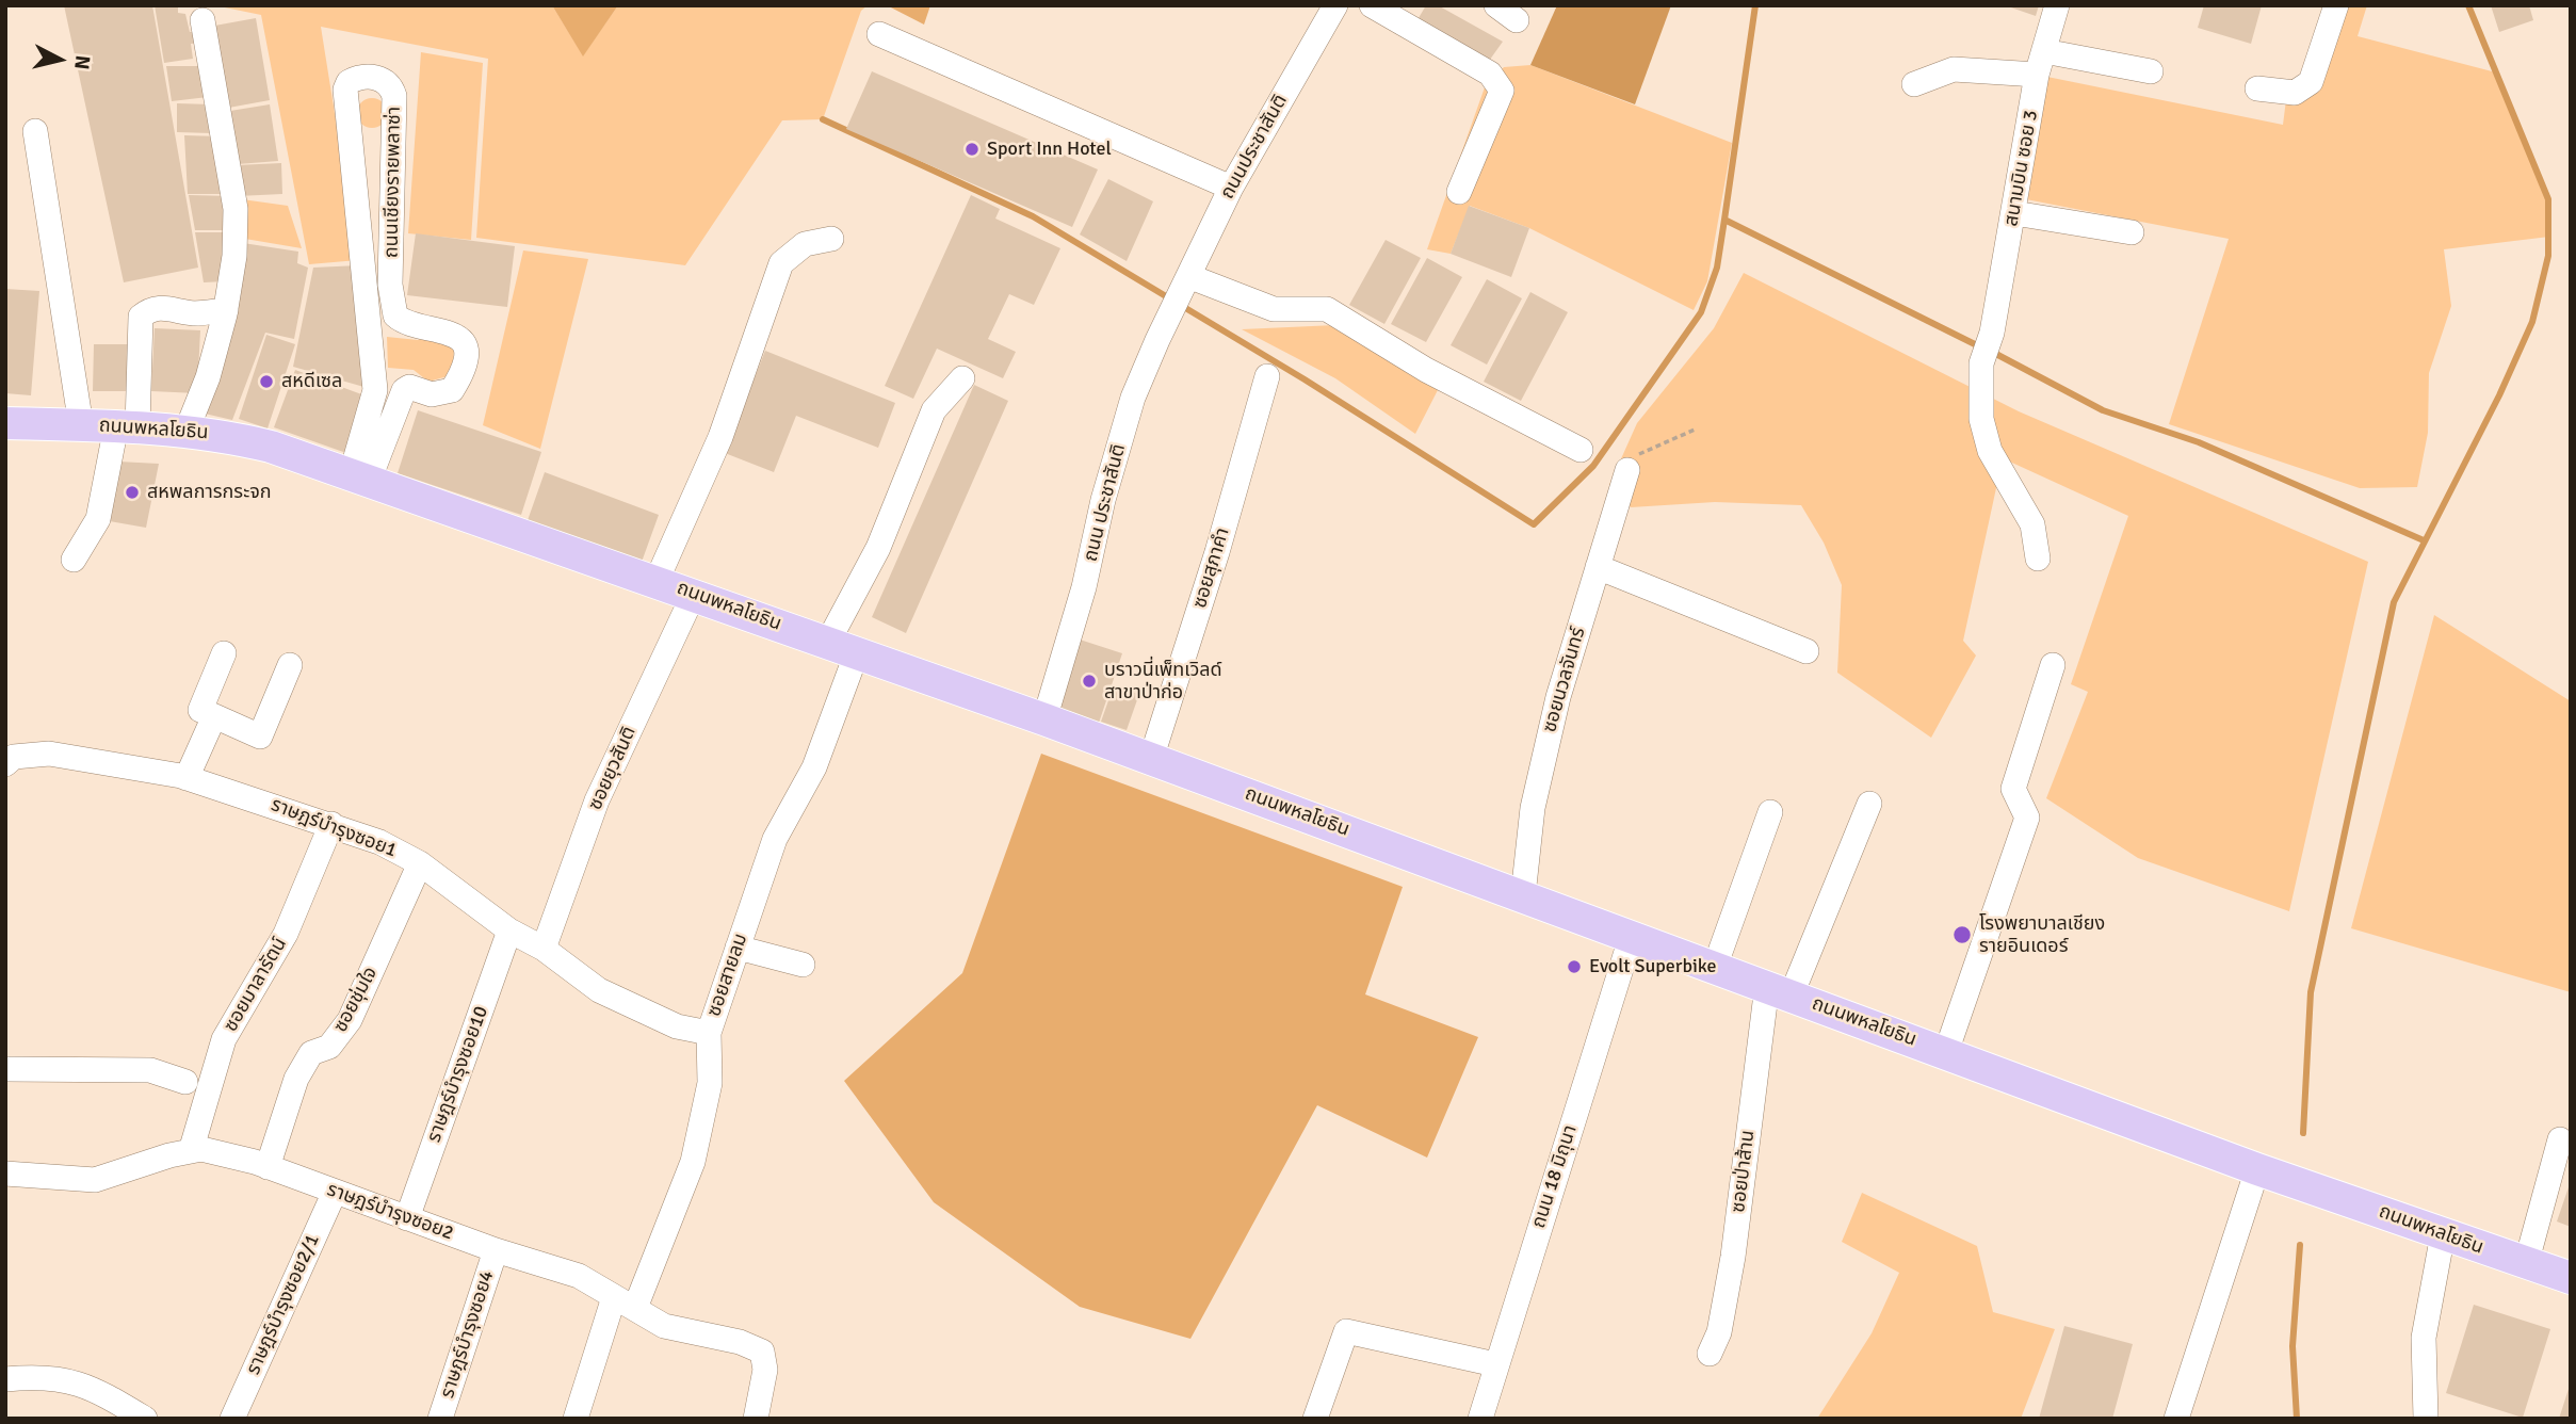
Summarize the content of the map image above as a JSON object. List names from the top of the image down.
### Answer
{
  "streets": {
    "main road": ["ถนนพหลโยธิน"],
    "street": [
      "ถนนประชาสันติ",
      "สนามบิน ซอย 3",
      "ถนนเชียงรายพลาซ่า",
      "ถนน ประชาสันติ",
      "ซอยสุภาคำ",
      "ซอยนวลจันทร์",
      "ซอยยุวสันติ",
      "ราษฎร์บำรุงซอย1",
      "ซอยสายลม",
      "ซอยมาลารัตน์",
      "ซอยชุ่มใจ",
      "ราษฎร์บำรุงซอย10",
      "ซอยป่าส้าน",
      "ถนน 18 มิถุนา",
      "ราษฎร์บำรุงซอย2",
      "ราษฎร์บำรุงซอย2/1",
      "ราษฎร์บำรุงซอย4"
    ]
  },
  "crossings": [
    ["ถนนประชาสันติ", "ถนน ประชาสันติ"],
    ["ถนนเชียงรายพลาซ่า", "ถนนพหลโยธิน"],
    ["ถนนพหลโยธิน", "ถนน ประชาสันติ"],
    ["ถนนพหลโยธิน", "ซอยสุภาคำ"],
    ["ถนนพหลโยธิน", "ซอยนวลจันทร์"],
    ["ถนนพหลโยธิน", "ซอยยุวสันติ"],
    ["ถนนพหลโยธิน", "ซอยสายลม"],
    ["ถนนพหลโยธิน", "ซอยป่าส้าน"],
    ["ถนนพหลโยธิน", "ถนน 18 มิถุนา"],
    ["ซอยยุวสันติ", "ราษฎร์บำรุงซอย1"],
    ["ราษฎร์บำรุงซอย1", "ซอยสายลม"],
    ["ราษฎร์บำรุงซอย1", "ซอยมาลารัตน์"],
    ["ราษฎร์บำรุงซอย1", "ซอยชุ่มใจ"],
    ["ราษฎร์บำรุงซอย1", "ราษฎร์บำรุงซอย10"],
    ["ซอยสายลม", "ราษฎร์บำรุงซอย2"],
    ["ซอยมาลารัตน์", "ราษฎร์บำรุงซอย2"],
    ["ซอยชุ่มใจ", "ราษฎร์บำรุงซอย2"],
    ["ราษฎร์บำรุงซอย10", "ราษฎร์บำรุงซอย2"],
    ["ราษฎร์บำรุงซอย2", "ราษฎร์บำรุงซอย2/1"],
    ["ราษฎร์บำรุงซอย2", "ราษฎร์บำรุงซอย4"]
  ],
  "places": [
    "Sport Inn Hotel",
    "สหดีเซล",
    "สหพลการกระจก",
    "บราวนี่เพ็ทเวิลด์ สาขาป่าก่อ",
    "โรงพยาบาลเชียง รายอินเดอร์",
    "Evolt Superbike"
  ],
  "north": "right"
}
